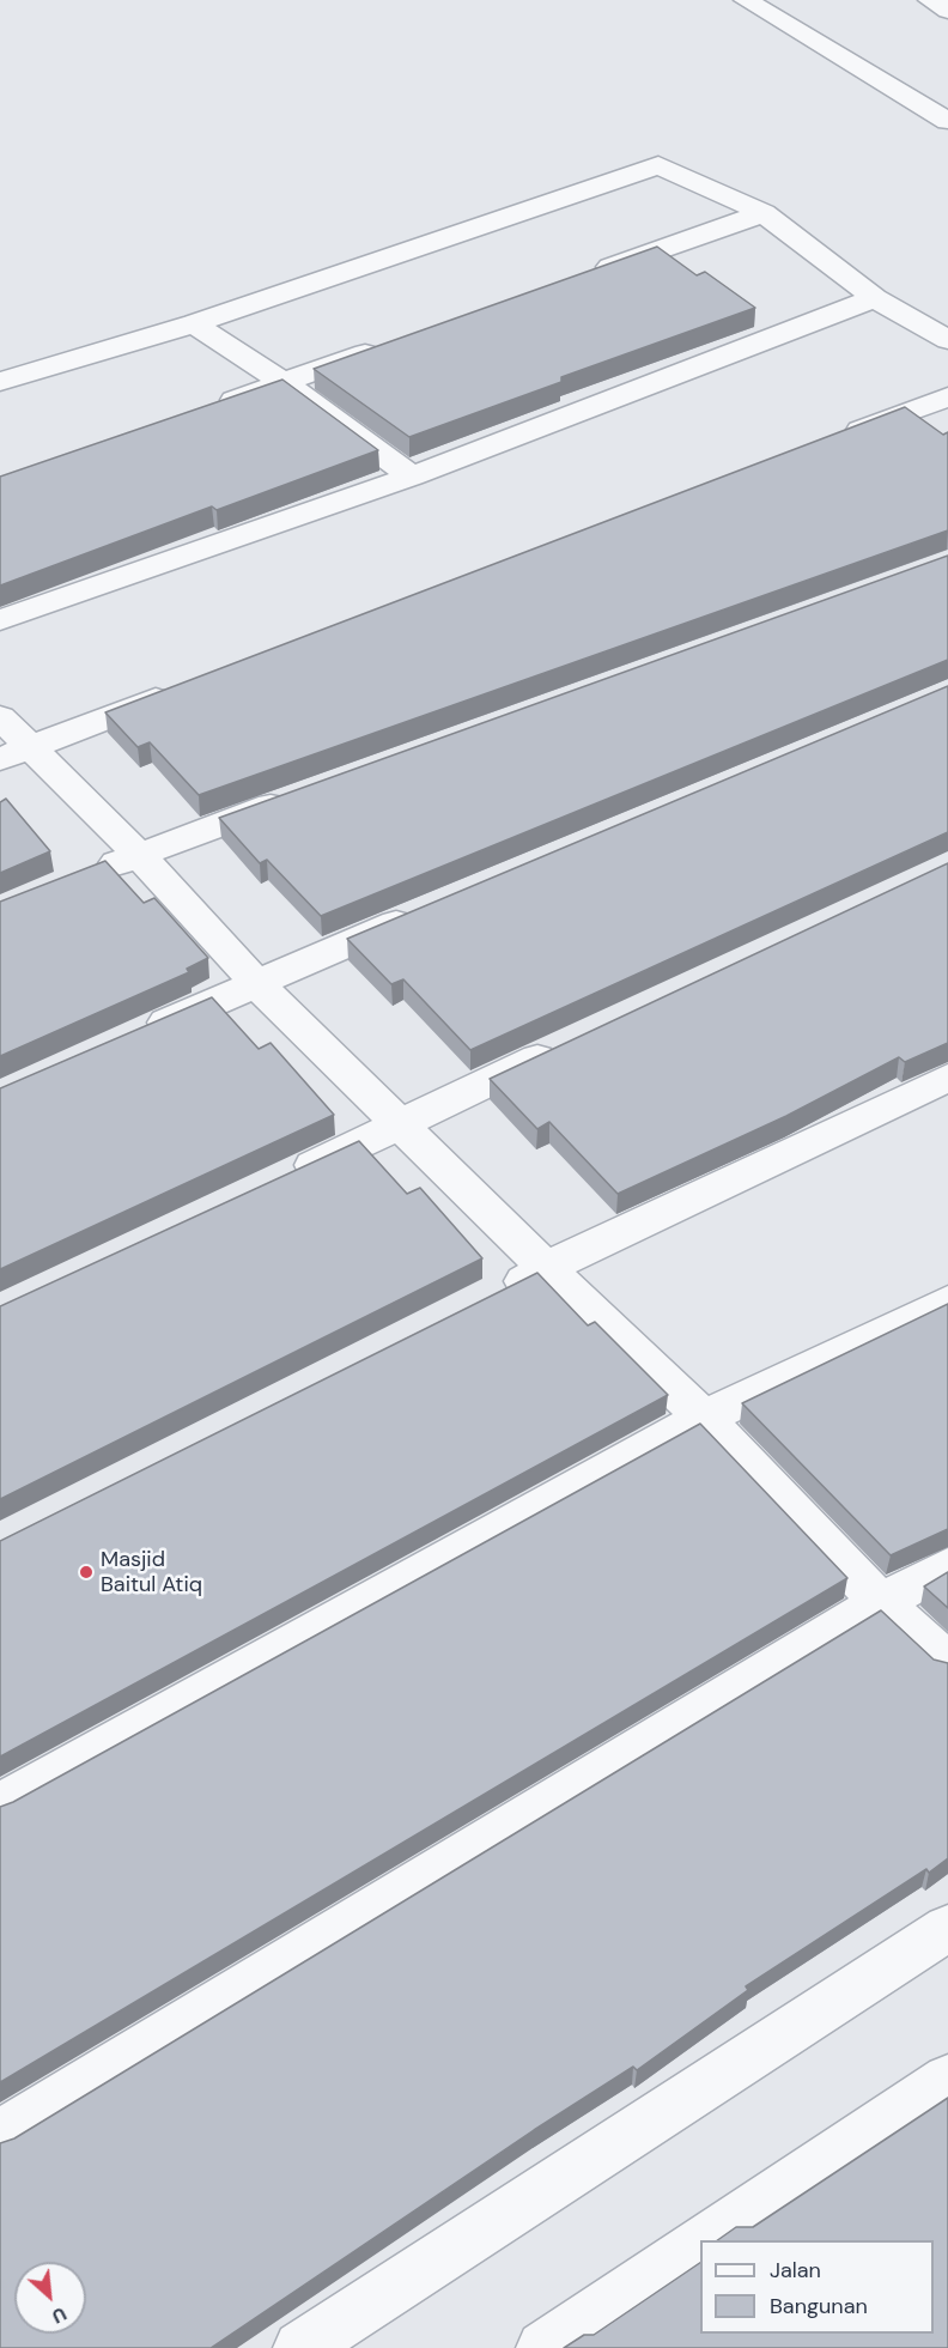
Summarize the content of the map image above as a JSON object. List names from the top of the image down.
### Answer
{
  "places": ["Masjid Baitul Atiq"],
  "legend": ["Jalan", "Bangunan"],
  "north": "bottom right"
}
